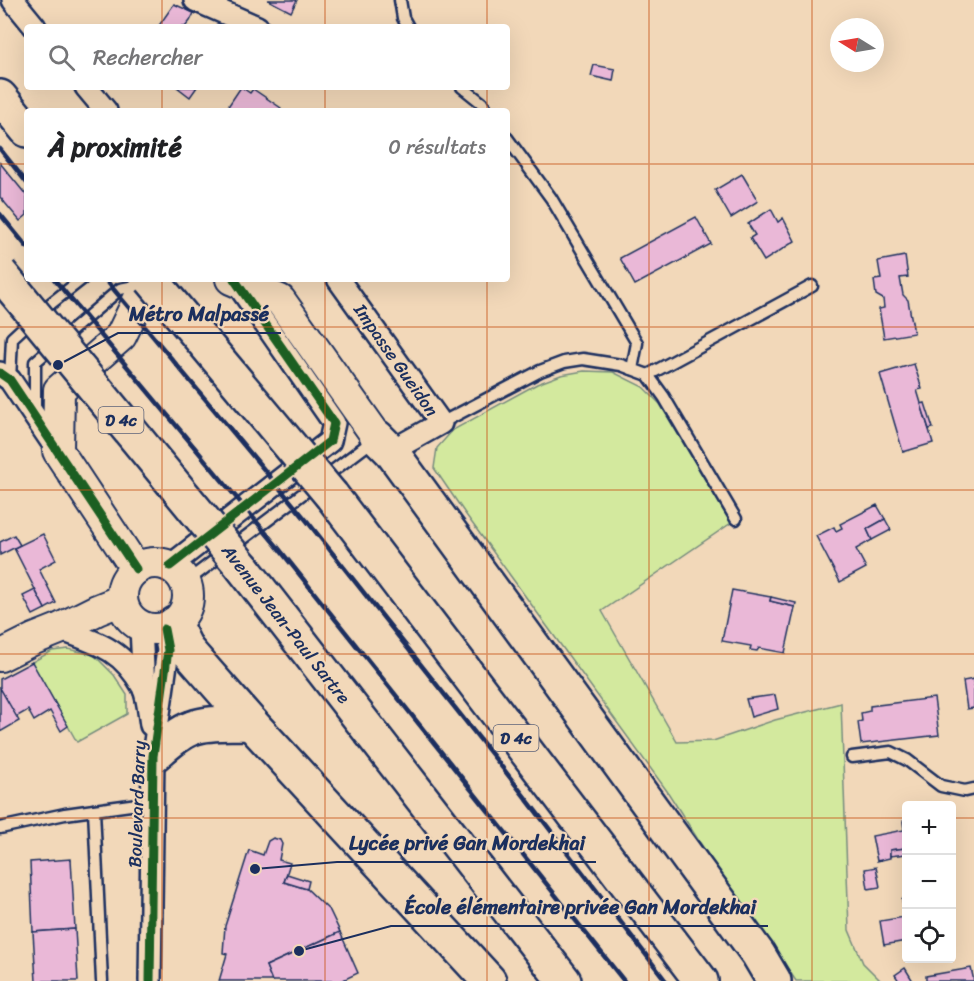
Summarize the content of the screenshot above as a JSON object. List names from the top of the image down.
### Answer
{
  "streets": {
    "highway": ["D 4c", "Avenue Jean-Paul Sartre"],
    "street": ["Impasse Gueidon", "Boulevard Barry"]
  },
  "places": ["Métro Malpassé", "Lycée privé Gan Mordekhai", "École élémentaire privée Gan Mordekhai"],
  "north": "left",
  "page": {
    "search": "Rechercher",
    "heading": ["À proximité", "0 résultats"],
    "map_buttons": ["+", "−"]
  }
}
